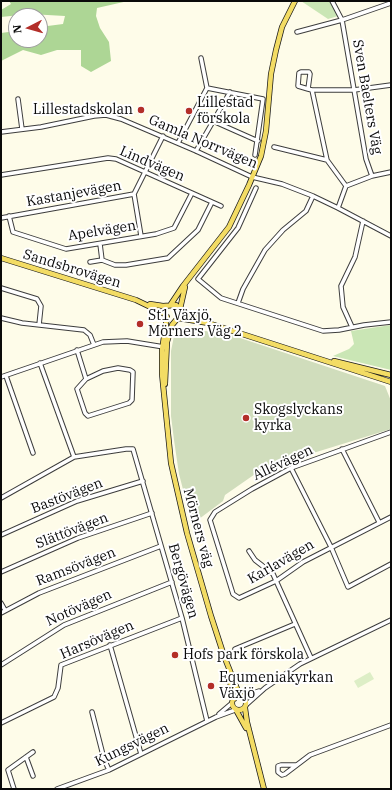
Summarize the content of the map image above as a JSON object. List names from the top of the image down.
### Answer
{
  "streets": {
    "main road": ["Sandsbrovägen", "Mörners väg"],
    "street": [
      "Sven Baelters Väg",
      "Gamla Norrvägen",
      "Lindvägen",
      "Kastanjevägen",
      "Apelvägen",
      "Allévägen",
      "Bastövägen",
      "Slättövägen",
      "Karlavägen",
      "Ramsövägen",
      "Bergövägen",
      "Notövägen",
      "Harsövägen",
      "Kungsvägen"
    ]
  },
  "crossings": [
    ["Gamla Norrvägen", "Kastanjevägen"],
    ["Lindvägen", "Kastanjevägen"],
    ["Lindvägen", "Apelvägen"],
    ["Kastanjevägen", "Apelvägen"],
    ["Sandsbrovägen", "Mörners väg"],
    ["Allévägen", "Karlavägen"],
    ["Bastövägen", "Bergövägen"],
    ["Mörners väg", "Kungsvägen"],
    ["Slättövägen", "Bergövägen"],
    ["Ramsövägen", "Bergövägen"],
    ["Bergövägen", "Notövägen"],
    ["Bergövägen", "Harsövägen"],
    ["Bergövägen", "Kungsvägen"]
  ],
  "places": [
    "Lillestadskolan",
    "Lillestad förskola",
    "St1 Växjö, Mörners Väg 2",
    "Skogslyckans kyrka",
    "Hofs park förskola",
    "Equmeniakyrkan Växjö"
  ],
  "north": "left"
}
